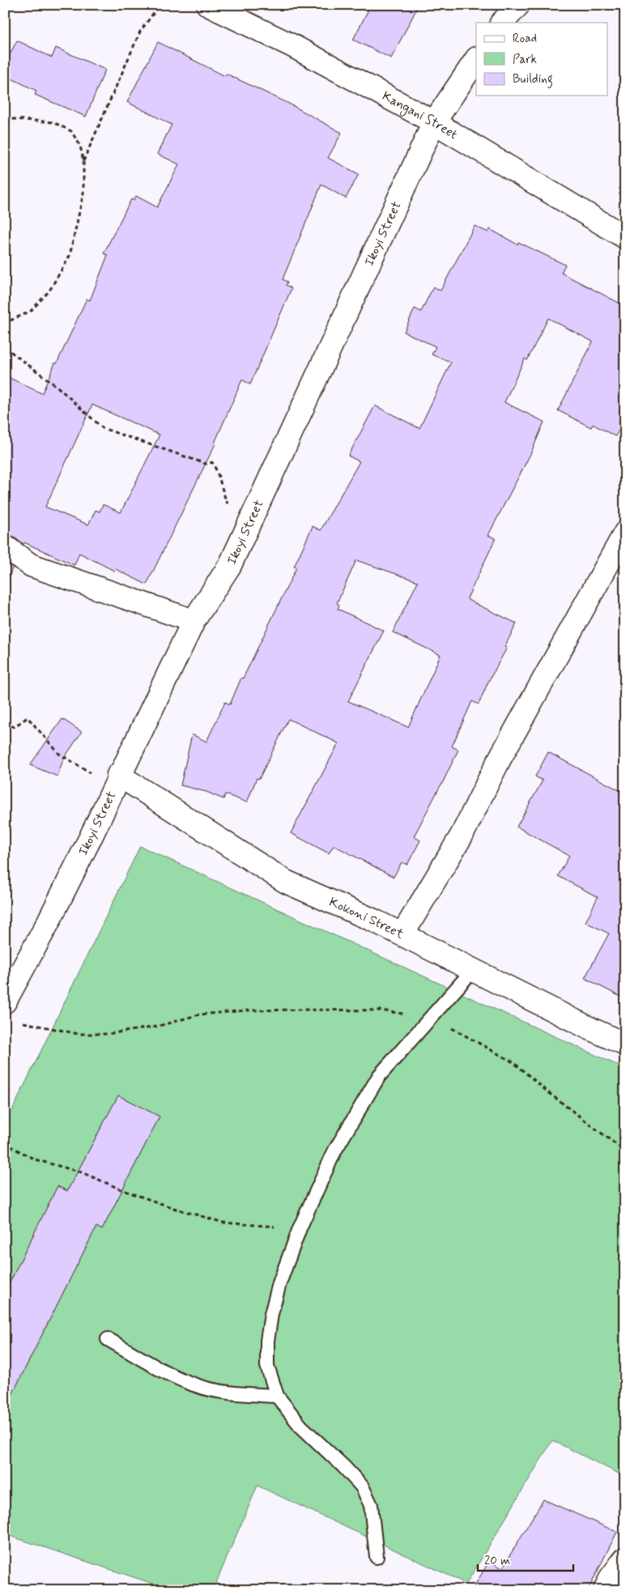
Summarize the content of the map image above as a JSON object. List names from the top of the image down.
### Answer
{
  "streets": {
    "street": ["Kangani Street", "Ikoyi Street", "Kokoni Street"]
  },
  "crossings": [
    ["Kangani Street", "Ikoyi Street"],
    ["Ikoyi Street", "Kokoni Street"]
  ],
  "legend": ["Road", "Park", "Building"],
  "scale_bar": "20 m"
}
